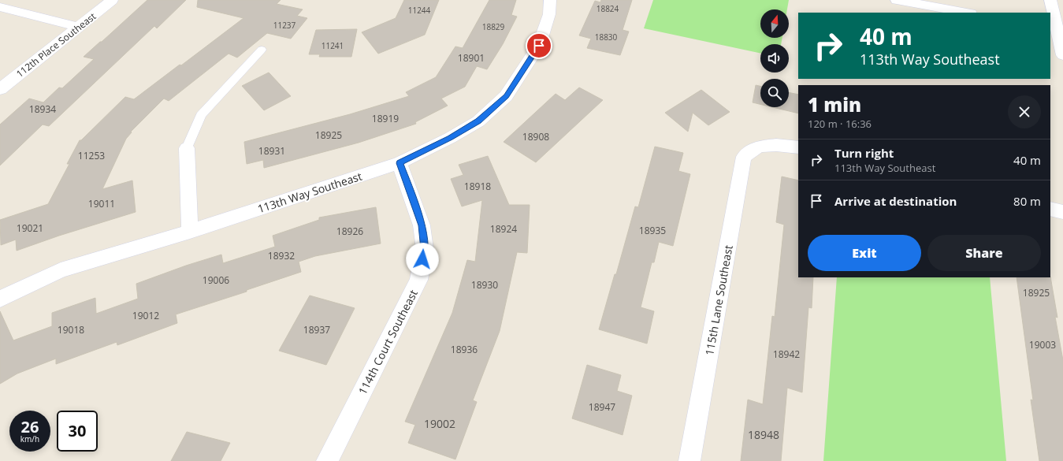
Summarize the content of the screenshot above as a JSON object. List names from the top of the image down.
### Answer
{
  "streets": {
    "street": [
      "112th Place Southeast",
      "113th Way Southeast",
      "115th Lane Southeast",
      "114th Court Southeast"
    ]
  },
  "crossings": [
    ["113th Way Southeast", "114th Court Southeast"]
  ],
  "house_numbers": [
    "18824",
    "11244",
    "11237",
    "18829",
    "18830",
    "11241",
    "18901",
    "18934",
    "18919",
    "18925",
    "18908",
    "18931",
    "11253",
    "18918",
    "19011",
    "19021",
    "18924",
    "18935",
    "18926",
    "18932",
    "19006",
    "18930",
    "18925",
    "19012",
    "19018",
    "18937",
    "19003",
    "18936",
    "18942",
    "18947",
    "19002",
    "18948"
  ],
  "north": "top",
  "page": {
    "turn": ["40 m", "113th Way Southeast"],
    "heading": ["1 min", "120 m · 16:36"],
    "list": [
      {
        "name": "Turn right",
        "note": "113th Way Southeast",
        "value": "40 m"
      },
      {
        "name": "Arrive at destination",
        "value": "80 m"
      }
    ],
    "buttons": ["Exit", "Share"],
    "speed": "26 km/h",
    "limit": "30"
  }
}
